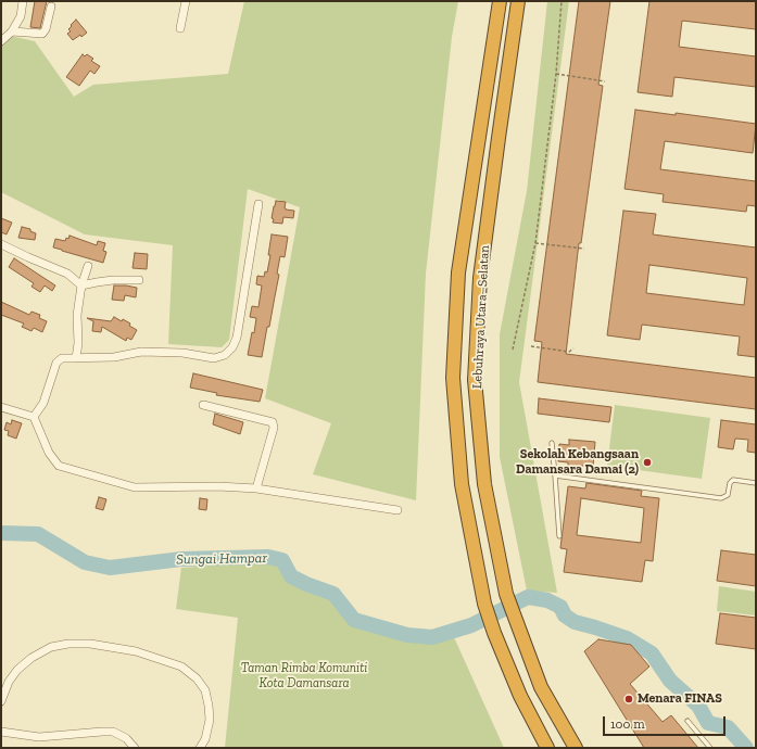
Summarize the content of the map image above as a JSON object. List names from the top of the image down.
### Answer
{
  "streets": {
    "highway": ["Lebuhraya Utara–Selatan"]
  },
  "water": ["Sungai Hampar"],
  "parks": ["Taman Rimba Komuniti Kota Damansara"],
  "places": ["Sekolah Kebangsaan Damansara Damai (2)", "Menara FINAS"],
  "scale_bar": "100 m"
}
